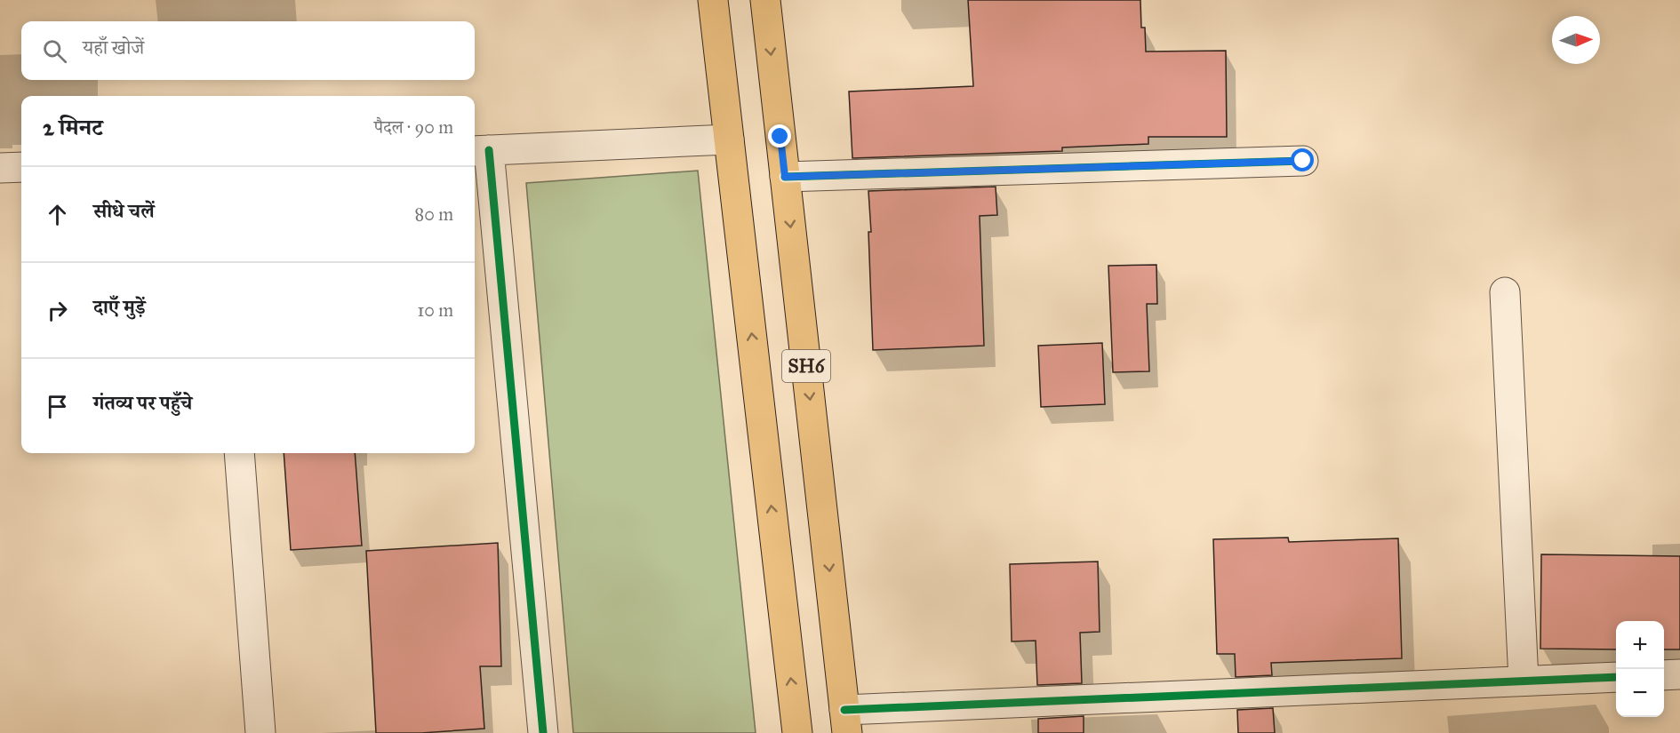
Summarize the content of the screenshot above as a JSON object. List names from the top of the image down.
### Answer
{
  "streets": {
    "main road": ["SH6"]
  },
  "north": "right",
  "page": {
    "search": "यहाँ खोजें",
    "heading": ["2 मिनट", "पैदल · 90 m"],
    "list": [
      ["सीधे चलें", "80 m"],
      ["दाएँ मुड़ें", "10 m"],
      "गंतव्य पर पहुँचे"
    ],
    "map_buttons": ["+", "−"]
  }
}
